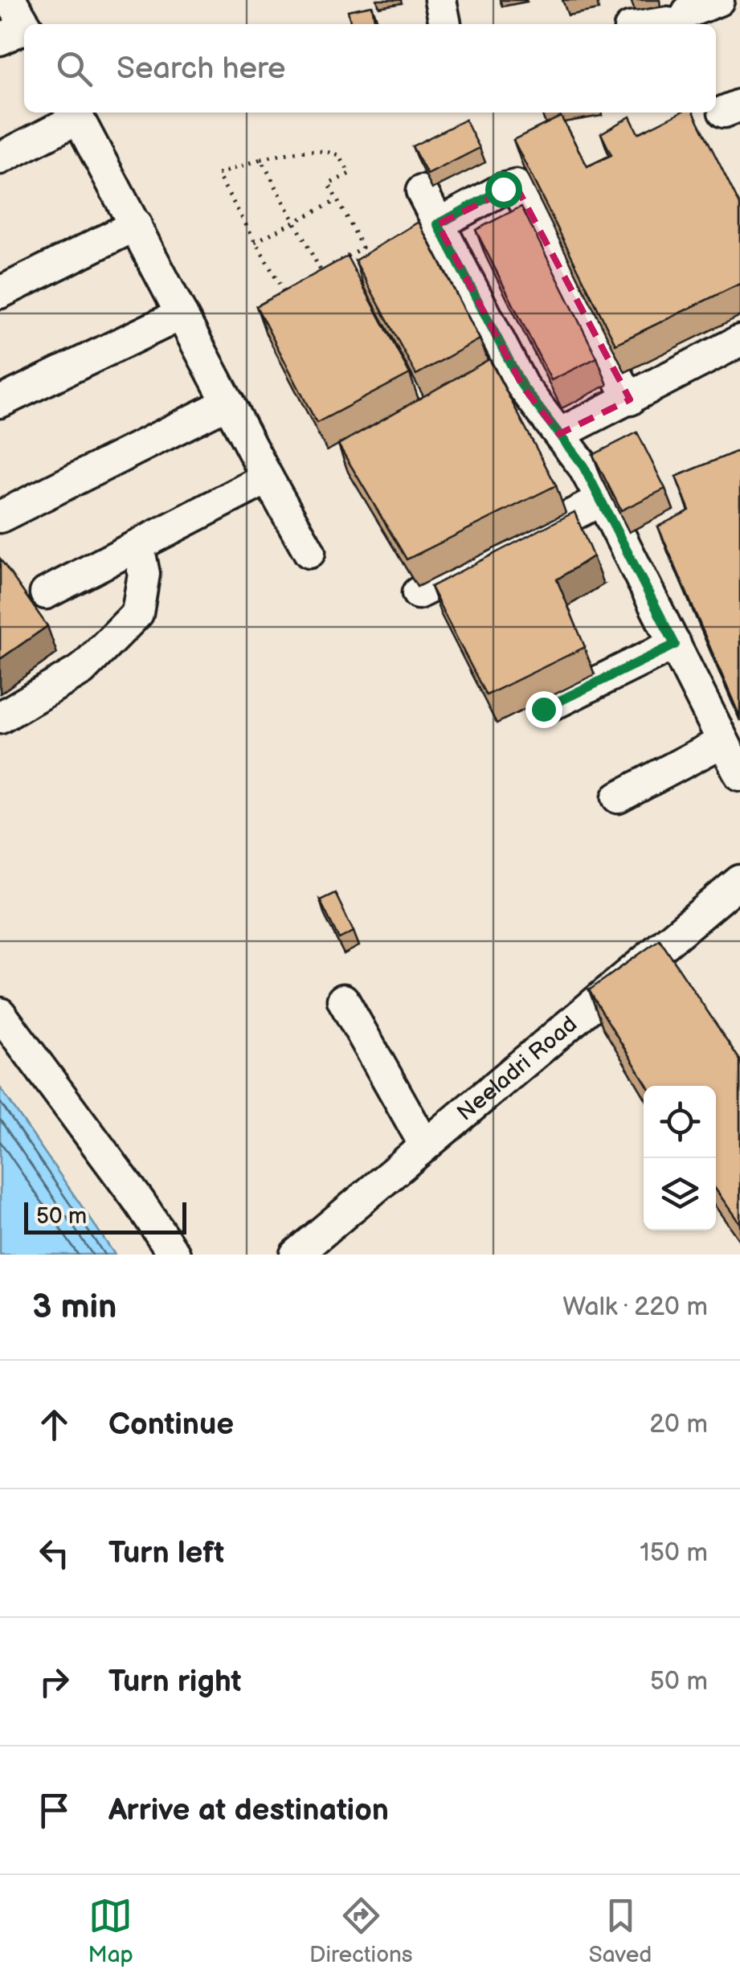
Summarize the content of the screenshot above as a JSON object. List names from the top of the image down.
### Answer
{
  "streets": {
    "street": ["Neeladri Road"]
  },
  "scale_bar": "50 m",
  "page": {
    "search": "Search here",
    "scale": "50 m",
    "heading": ["3 min", "Walk · 220 m"],
    "list": [
      ["Continue", "20 m"],
      ["Turn left", "150 m"],
      ["Turn right", "50 m"],
      "Arrive at destination"
    ],
    "nav": ["Map", "Directions", "Saved"]
  }
}
